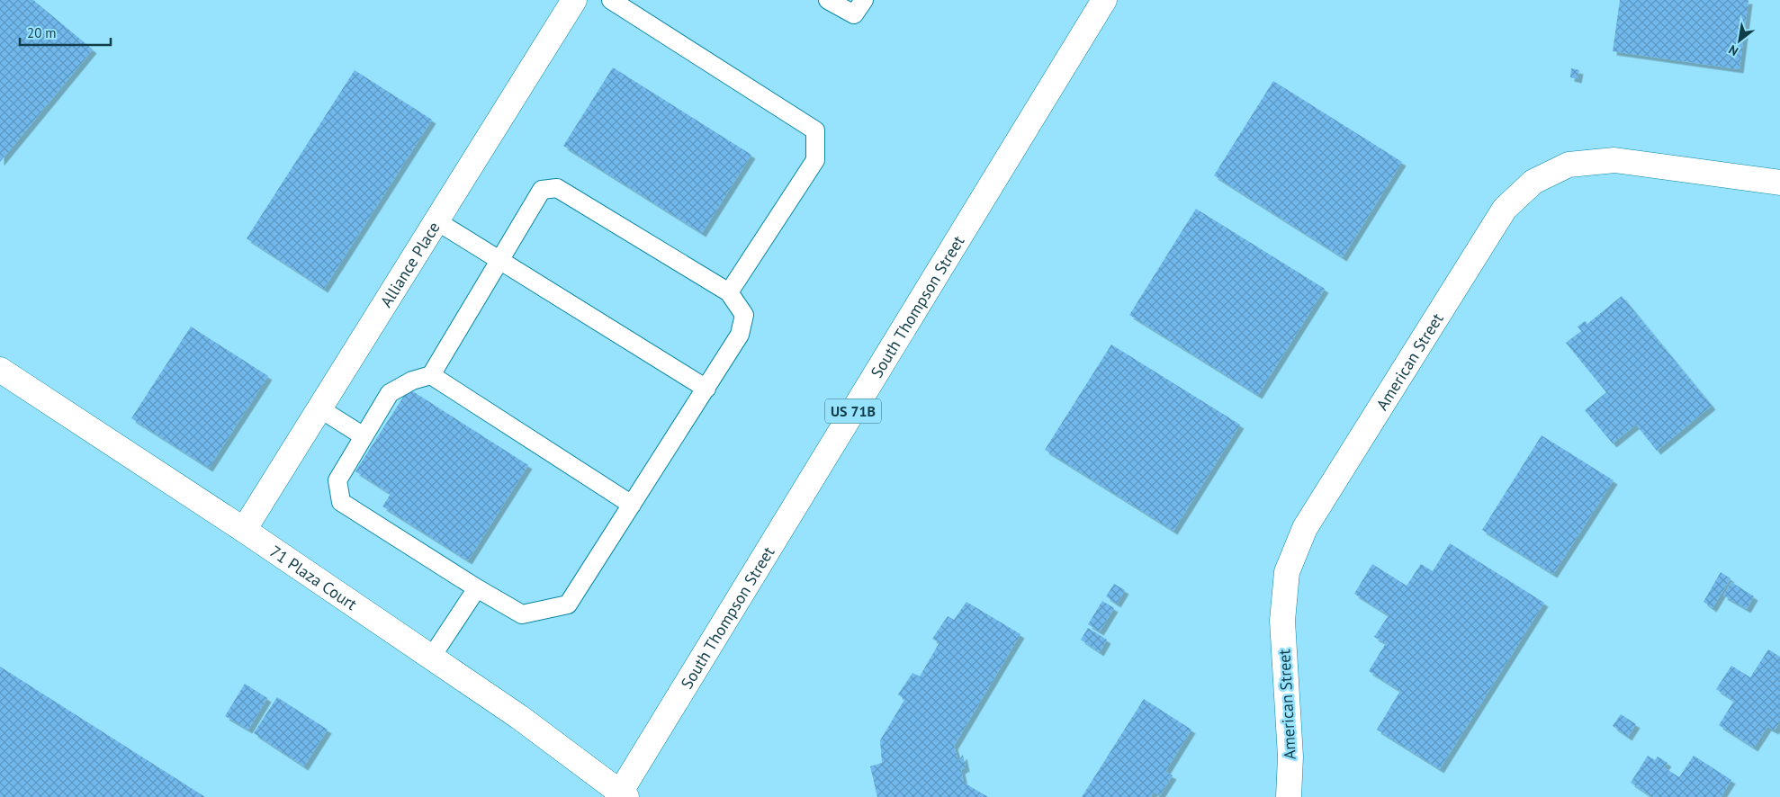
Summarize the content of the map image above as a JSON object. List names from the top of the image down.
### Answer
{
  "streets": {
    "main road": [
      "Alliance Place",
      "South Thompson Street",
      "American Street",
      "US 71B",
      "71 Plaza Court"
    ]
  },
  "crossings": [
    ["Alliance Place", "71 Plaza Court"],
    ["South Thompson Street", "71 Plaza Court"]
  ],
  "scale_bar": "20 m",
  "north": "bottom left"
}
